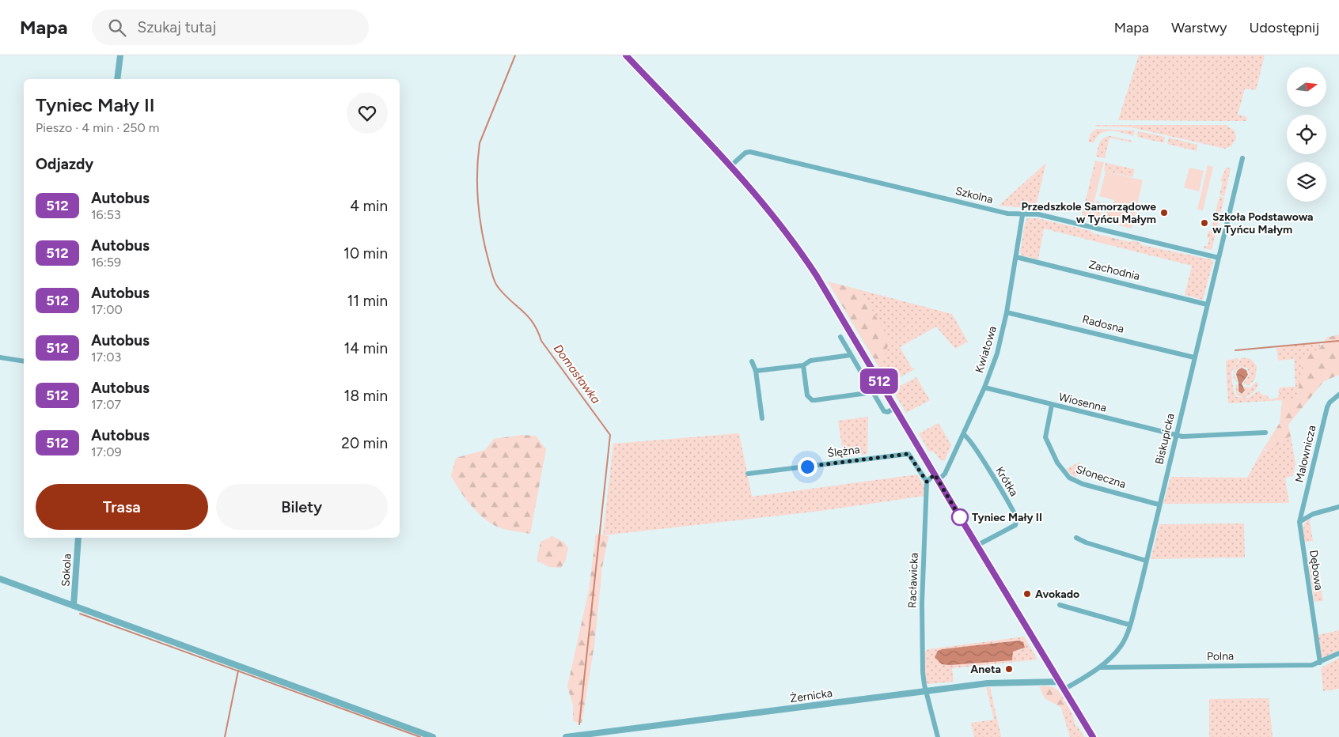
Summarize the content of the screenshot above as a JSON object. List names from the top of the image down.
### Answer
{
  "streets": {
    "street": [
      "Szkolna",
      "Zachodnia",
      "Radosna",
      "Kwiatowa",
      "Wiosenna",
      "Biskupicka",
      "Ślężna",
      "Malownicza",
      "Słoneczna",
      "Krótka",
      "Sokola",
      "Dębowa",
      "Racławicka",
      "Polna",
      "Żernicka"
    ]
  },
  "crossings": [
    ["Szkolna", "Kwiatowa"],
    ["Szkolna", "Biskupicka"],
    ["Zachodnia", "Kwiatowa"],
    ["Zachodnia", "Biskupicka"],
    ["Radosna", "Kwiatowa"],
    ["Radosna", "Biskupicka"],
    ["Kwiatowa", "Wiosenna"],
    ["Kwiatowa", "Krótka"],
    ["Wiosenna", "Biskupicka"],
    ["Wiosenna", "Słoneczna"],
    ["Biskupicka", "Słoneczna"],
    ["Biskupicka", "Polna"],
    ["Ślężna", "Racławicka"],
    ["Malownicza", "Dębowa"],
    ["Dębowa", "Polna"],
    ["Racławicka", "Żernicka"]
  ],
  "water": ["Domasławka"],
  "places": [
    "Przedszkole Samorządowe w Tyńcu Małym",
    "Szkoła Podstawowa w Tyńcu Małym",
    "Tyniec Mały II",
    "Avokado",
    "Aneta"
  ],
  "lines": ["bus line 512"],
  "north": "right",
  "page": {
    "header": "Mapa",
    "search": "Szukaj tutaj",
    "nav": ["Mapa", "Warstwy", "Udostępnij"],
    "on_map": "512",
    "heading": [
      ["Tyniec Mały II", "Pieszo · 4 min · 250 m"],
      "Odjazdy"
    ],
    "list": [
      {
        "mark": "512",
        "name": "Autobus",
        "note": "16:53",
        "value": "4 min"
      },
      {
        "mark": "512",
        "name": "Autobus",
        "note": "16:59",
        "value": "10 min"
      },
      {
        "mark": "512",
        "name": "Autobus",
        "note": "17:00",
        "value": "11 min"
      },
      {
        "mark": "512",
        "name": "Autobus",
        "note": "17:03",
        "value": "14 min"
      },
      {
        "mark": "512",
        "name": "Autobus",
        "note": "17:07",
        "value": "18 min"
      },
      {
        "mark": "512",
        "name": "Autobus",
        "note": "17:09",
        "value": "20 min"
      }
    ],
    "buttons": ["Trasa", "Bilety"]
  }
}
